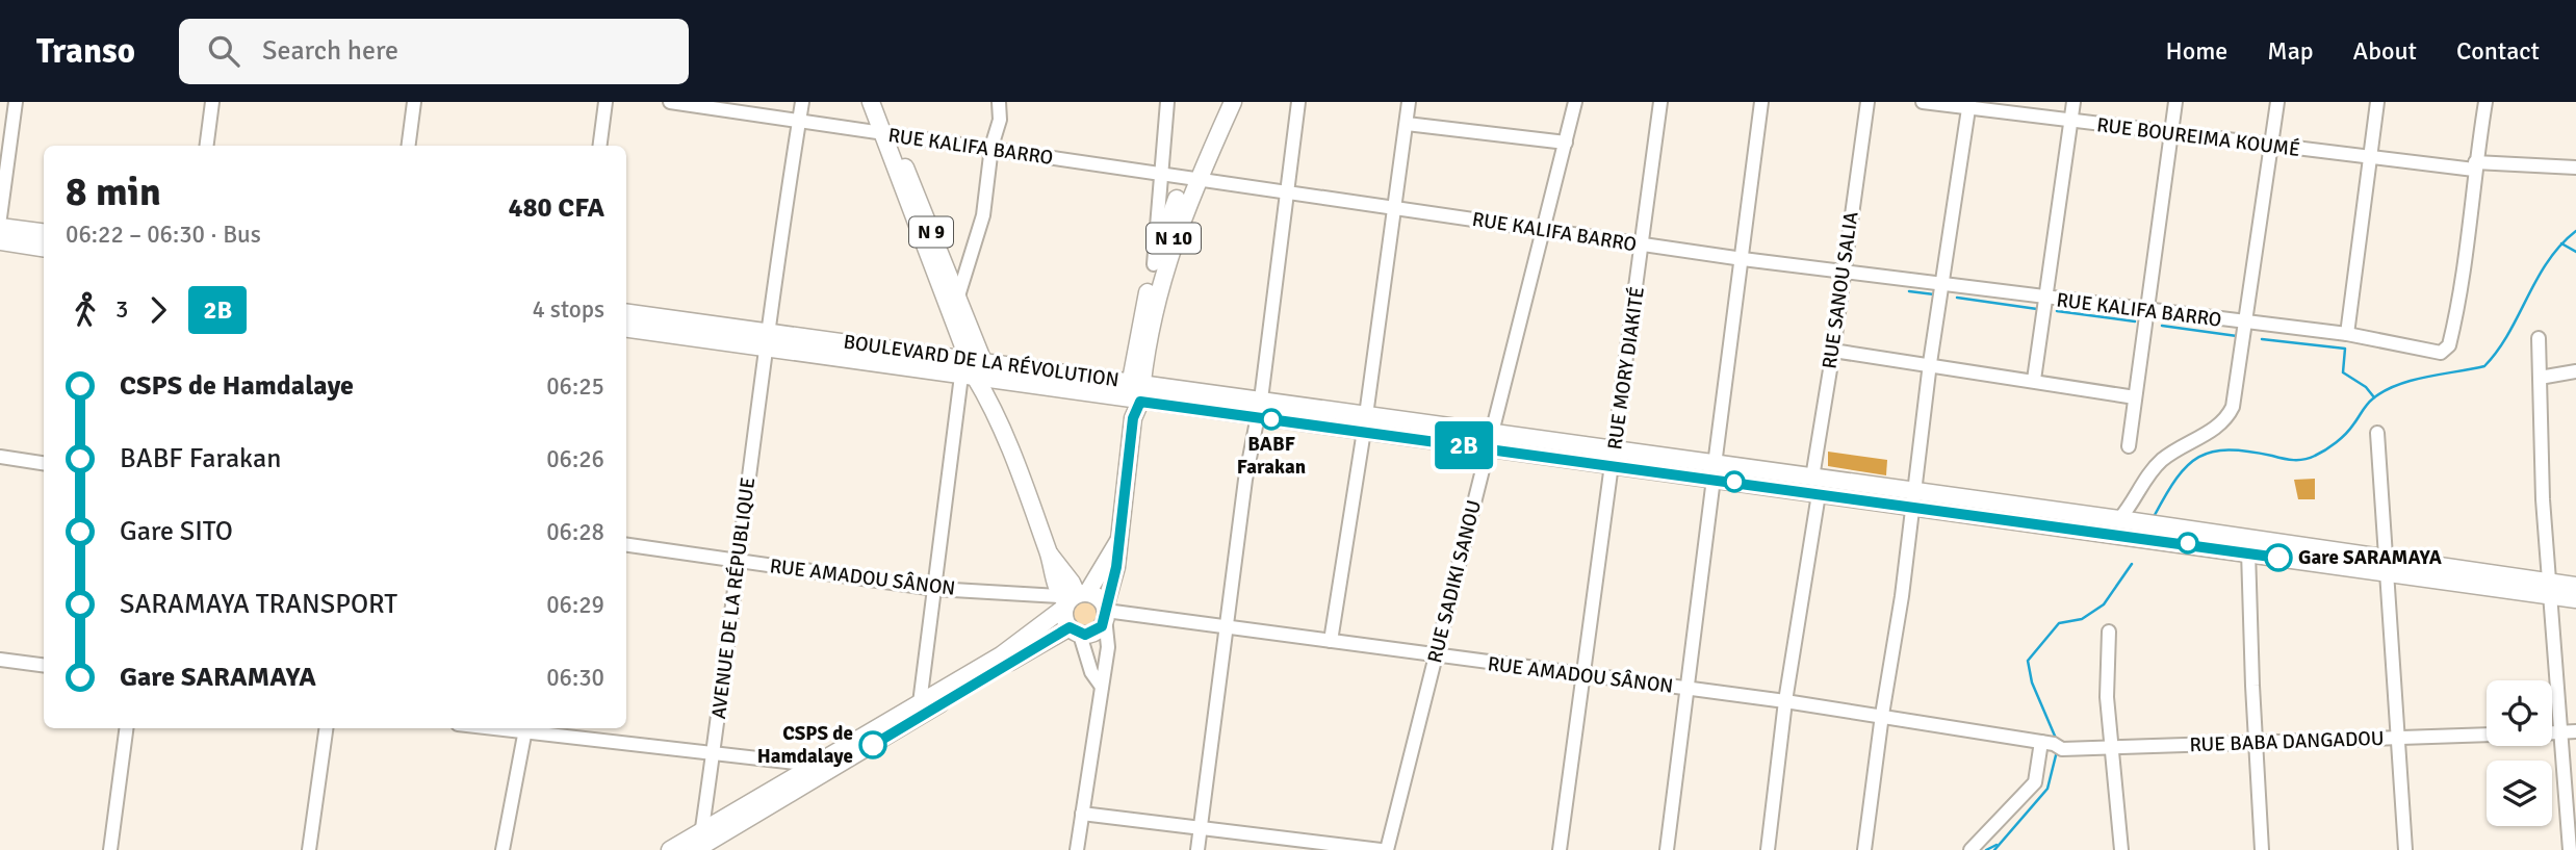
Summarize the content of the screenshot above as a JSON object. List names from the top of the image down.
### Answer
{
  "streets": {
    "main road": ["N 9", "N 10", "BOULEVARD DE LA RÉVOLUTION"],
    "street": [
      "RUE BOUREIMA KOUMÉ",
      "RUE KALIFA BARRO",
      "RUE SANOU SALIA",
      "RUE MORY DIAKITÉ",
      "RUE AMADOU SÂNON",
      "RUE SADIKI SANOU",
      "AVENUE DE LA RÉPUBLIQUE",
      "RUE BABA DANGADOU"
    ]
  },
  "crossings": [
    ["RUE BOUREIMA KOUMÉ", "RUE KALIFA BARRO"],
    ["RUE KALIFA BARRO", "N 9"],
    ["RUE KALIFA BARRO", "N 10"],
    ["RUE KALIFA BARRO", "RUE SANOU SALIA"],
    ["RUE KALIFA BARRO", "RUE MORY DIAKITÉ"],
    ["RUE KALIFA BARRO", "RUE SADIKI SANOU"],
    ["RUE KALIFA BARRO", "AVENUE DE LA RÉPUBLIQUE"],
    ["N 9", "BOULEVARD DE LA RÉVOLUTION"],
    ["N 10", "BOULEVARD DE LA RÉVOLUTION"],
    ["N 10", "RUE AMADOU SÂNON"],
    ["RUE SANOU SALIA", "BOULEVARD DE LA RÉVOLUTION"],
    ["BOULEVARD DE LA RÉVOLUTION", "RUE MORY DIAKITÉ"],
    ["BOULEVARD DE LA RÉVOLUTION", "RUE SADIKI SANOU"],
    ["BOULEVARD DE LA RÉVOLUTION", "AVENUE DE LA RÉPUBLIQUE"],
    ["RUE MORY DIAKITÉ", "RUE AMADOU SÂNON"],
    ["RUE AMADOU SÂNON", "RUE SADIKI SANOU"],
    ["RUE AMADOU SÂNON", "AVENUE DE LA RÉPUBLIQUE"],
    ["RUE AMADOU SÂNON", "RUE BABA DANGADOU"]
  ],
  "places": ["BABF Farakan", "Gare SARAMAYA", "CSPS de Hamdalaye"],
  "lines": ["bus line 2B"],
  "page": {
    "header": "Transo",
    "search": "Search here",
    "nav": [
      "Home",
      "Map",
      "About",
      "Contact"
    ],
    "on_map": "2B",
    "heading": ["8 min", "06:22 – 06:30 · Bus", "480 CFA"],
    "legs": ["3", "2B", "4 stops"],
    "list": [
      {
        "name": "CSPS de Hamdalaye",
        "value": "06:25"
      },
      {
        "name": "BABF Farakan",
        "value": "06:26"
      },
      {
        "name": "Gare SITO",
        "value": "06:28"
      },
      {
        "name": "SARAMAYA TRANSPORT",
        "value": "06:29"
      },
      {
        "name": "Gare SARAMAYA",
        "value": "06:30"
      }
    ]
  }
}
